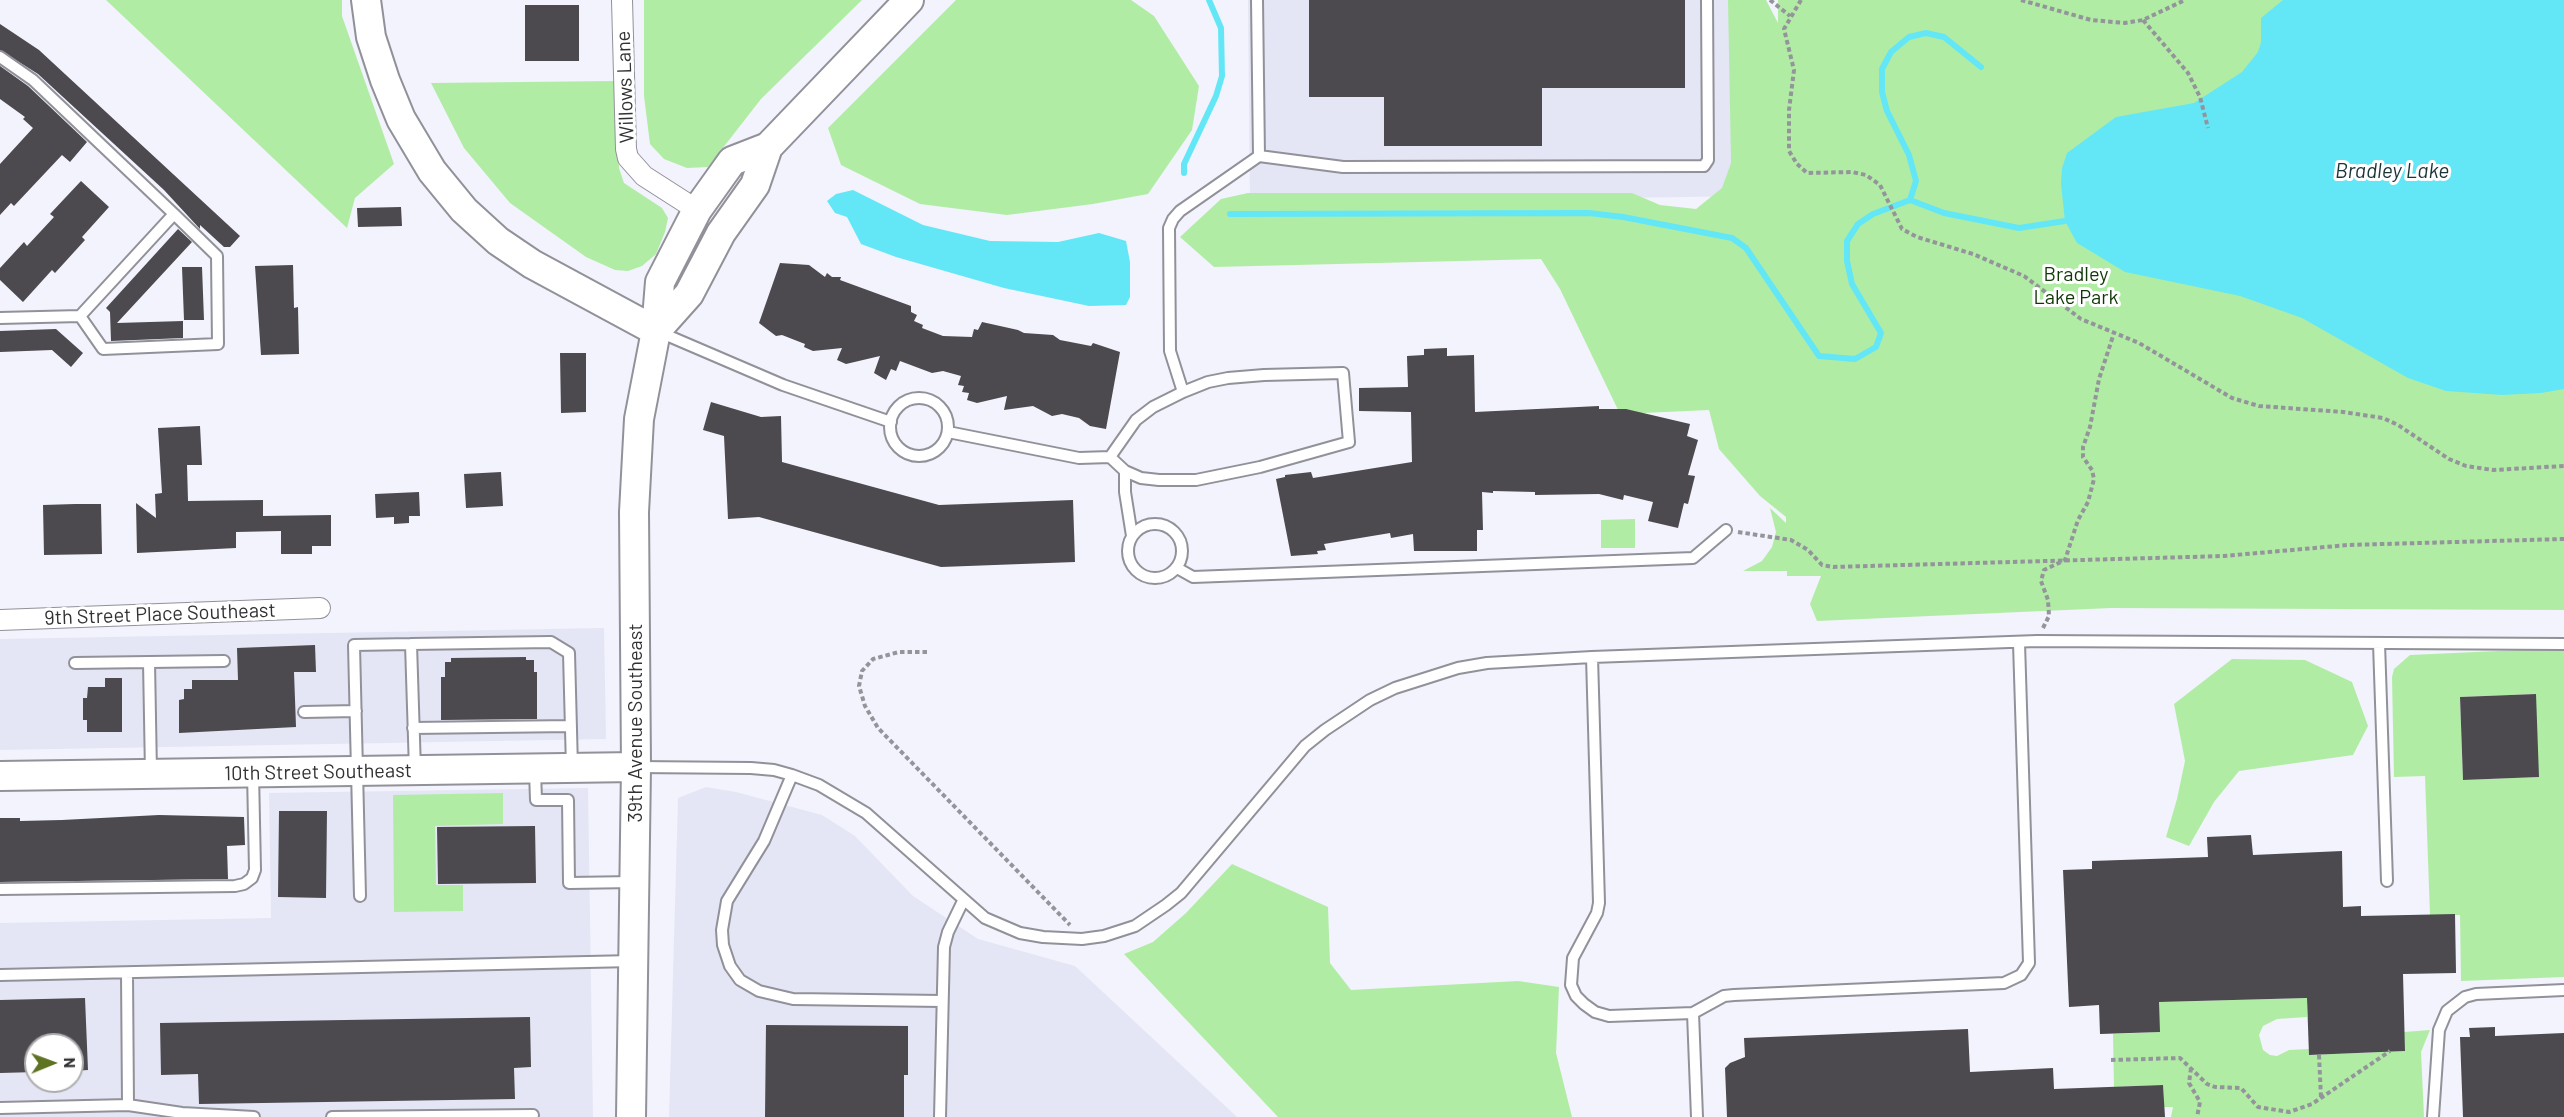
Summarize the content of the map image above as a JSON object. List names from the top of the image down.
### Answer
{
  "streets": {
    "main road": ["39th Avenue Southeast", "10th Street Southeast"],
    "street": ["Willows Lane", "9th Street Place Southeast"]
  },
  "crossings": [
    ["Willows Lane", "39th Avenue Southeast"],
    ["39th Avenue Southeast", "10th Street Southeast"]
  ],
  "water": ["Bradley Lake"],
  "parks": ["Bradley Lake Park"],
  "north": "right"
}
